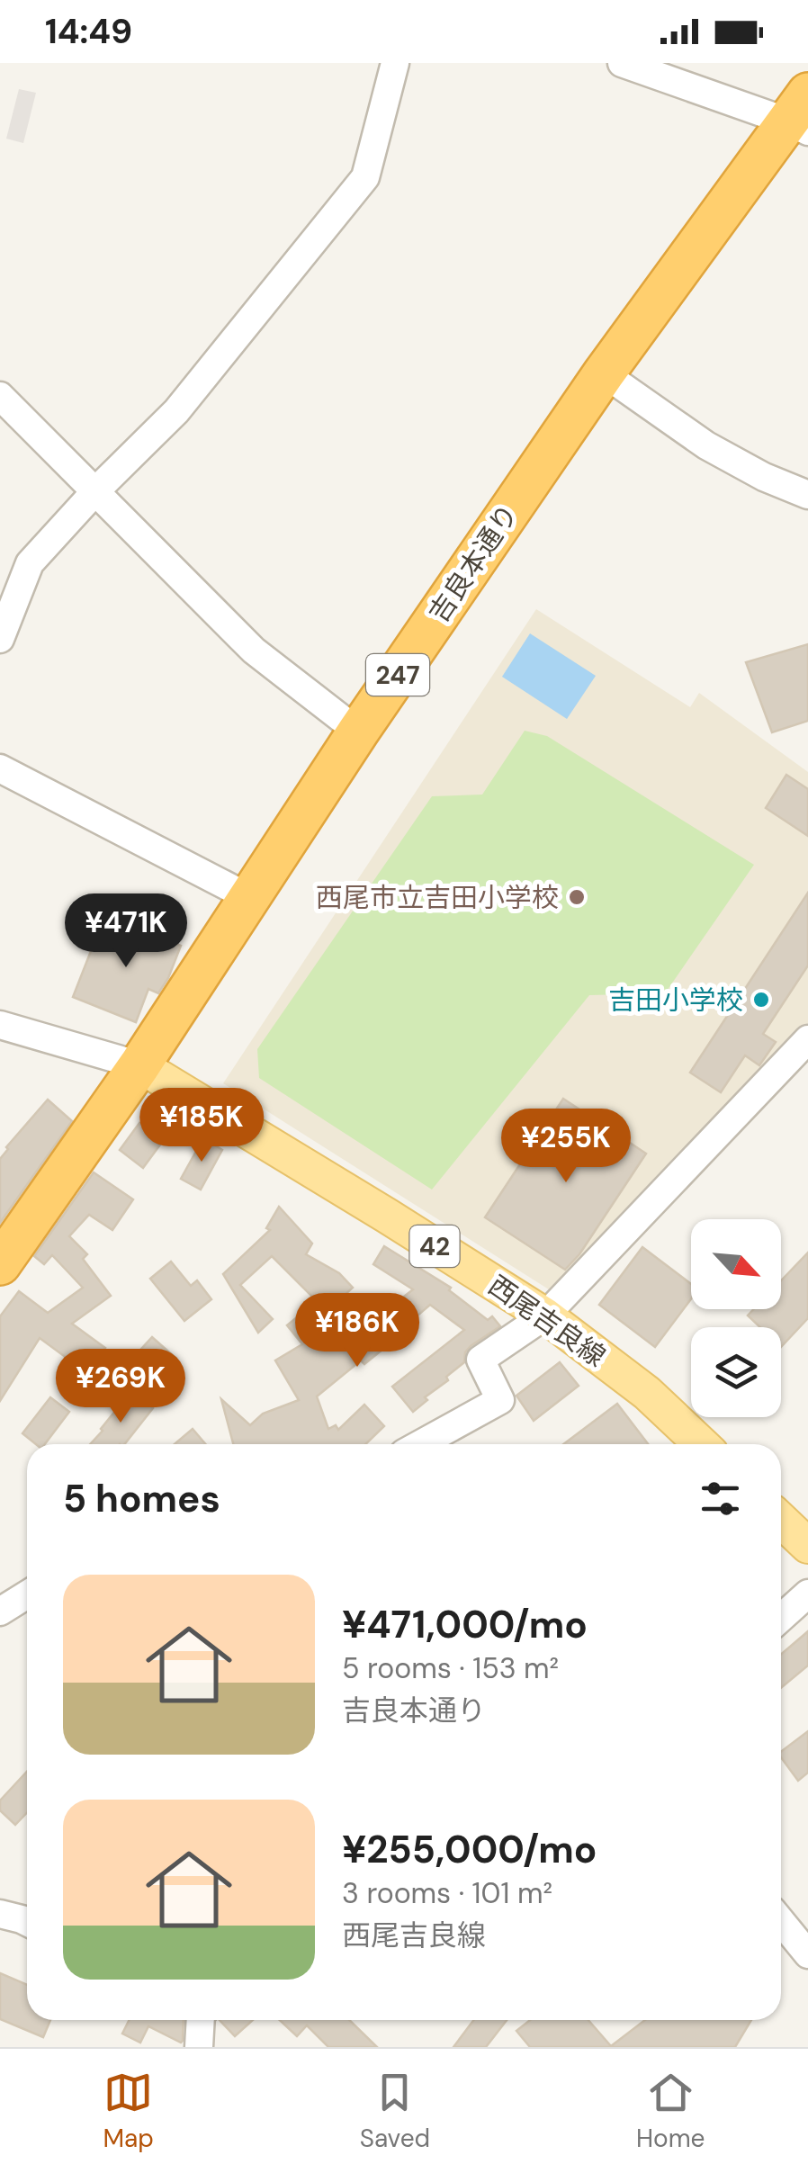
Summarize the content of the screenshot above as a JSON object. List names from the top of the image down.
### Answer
{
  "streets": {
    "highway": ["吉良本通り", "247"],
    "main road": ["42", "西尾吉良線"]
  },
  "crossings": [
    ["吉良本通り", "西尾吉良線"]
  ],
  "places": ["西尾市立吉田小学校", "吉田小学校"],
  "north": "bottom right",
  "page": {
    "status": "14:49",
    "price": [
      "¥471K",
      "¥185K",
      "¥255K",
      "¥186K",
      "¥269K"
    ],
    "heading": "5 homes",
    "list": [
      {
        "name": "¥471,000/mo",
        "note": "5 rooms · 153 m² · 吉良本通り"
      },
      {
        "name": "¥255,000/mo",
        "note": "3 rooms · 101 m² · 西尾吉良線"
      }
    ],
    "tabs": ["Map", "Saved", "Home"]
  }
}
